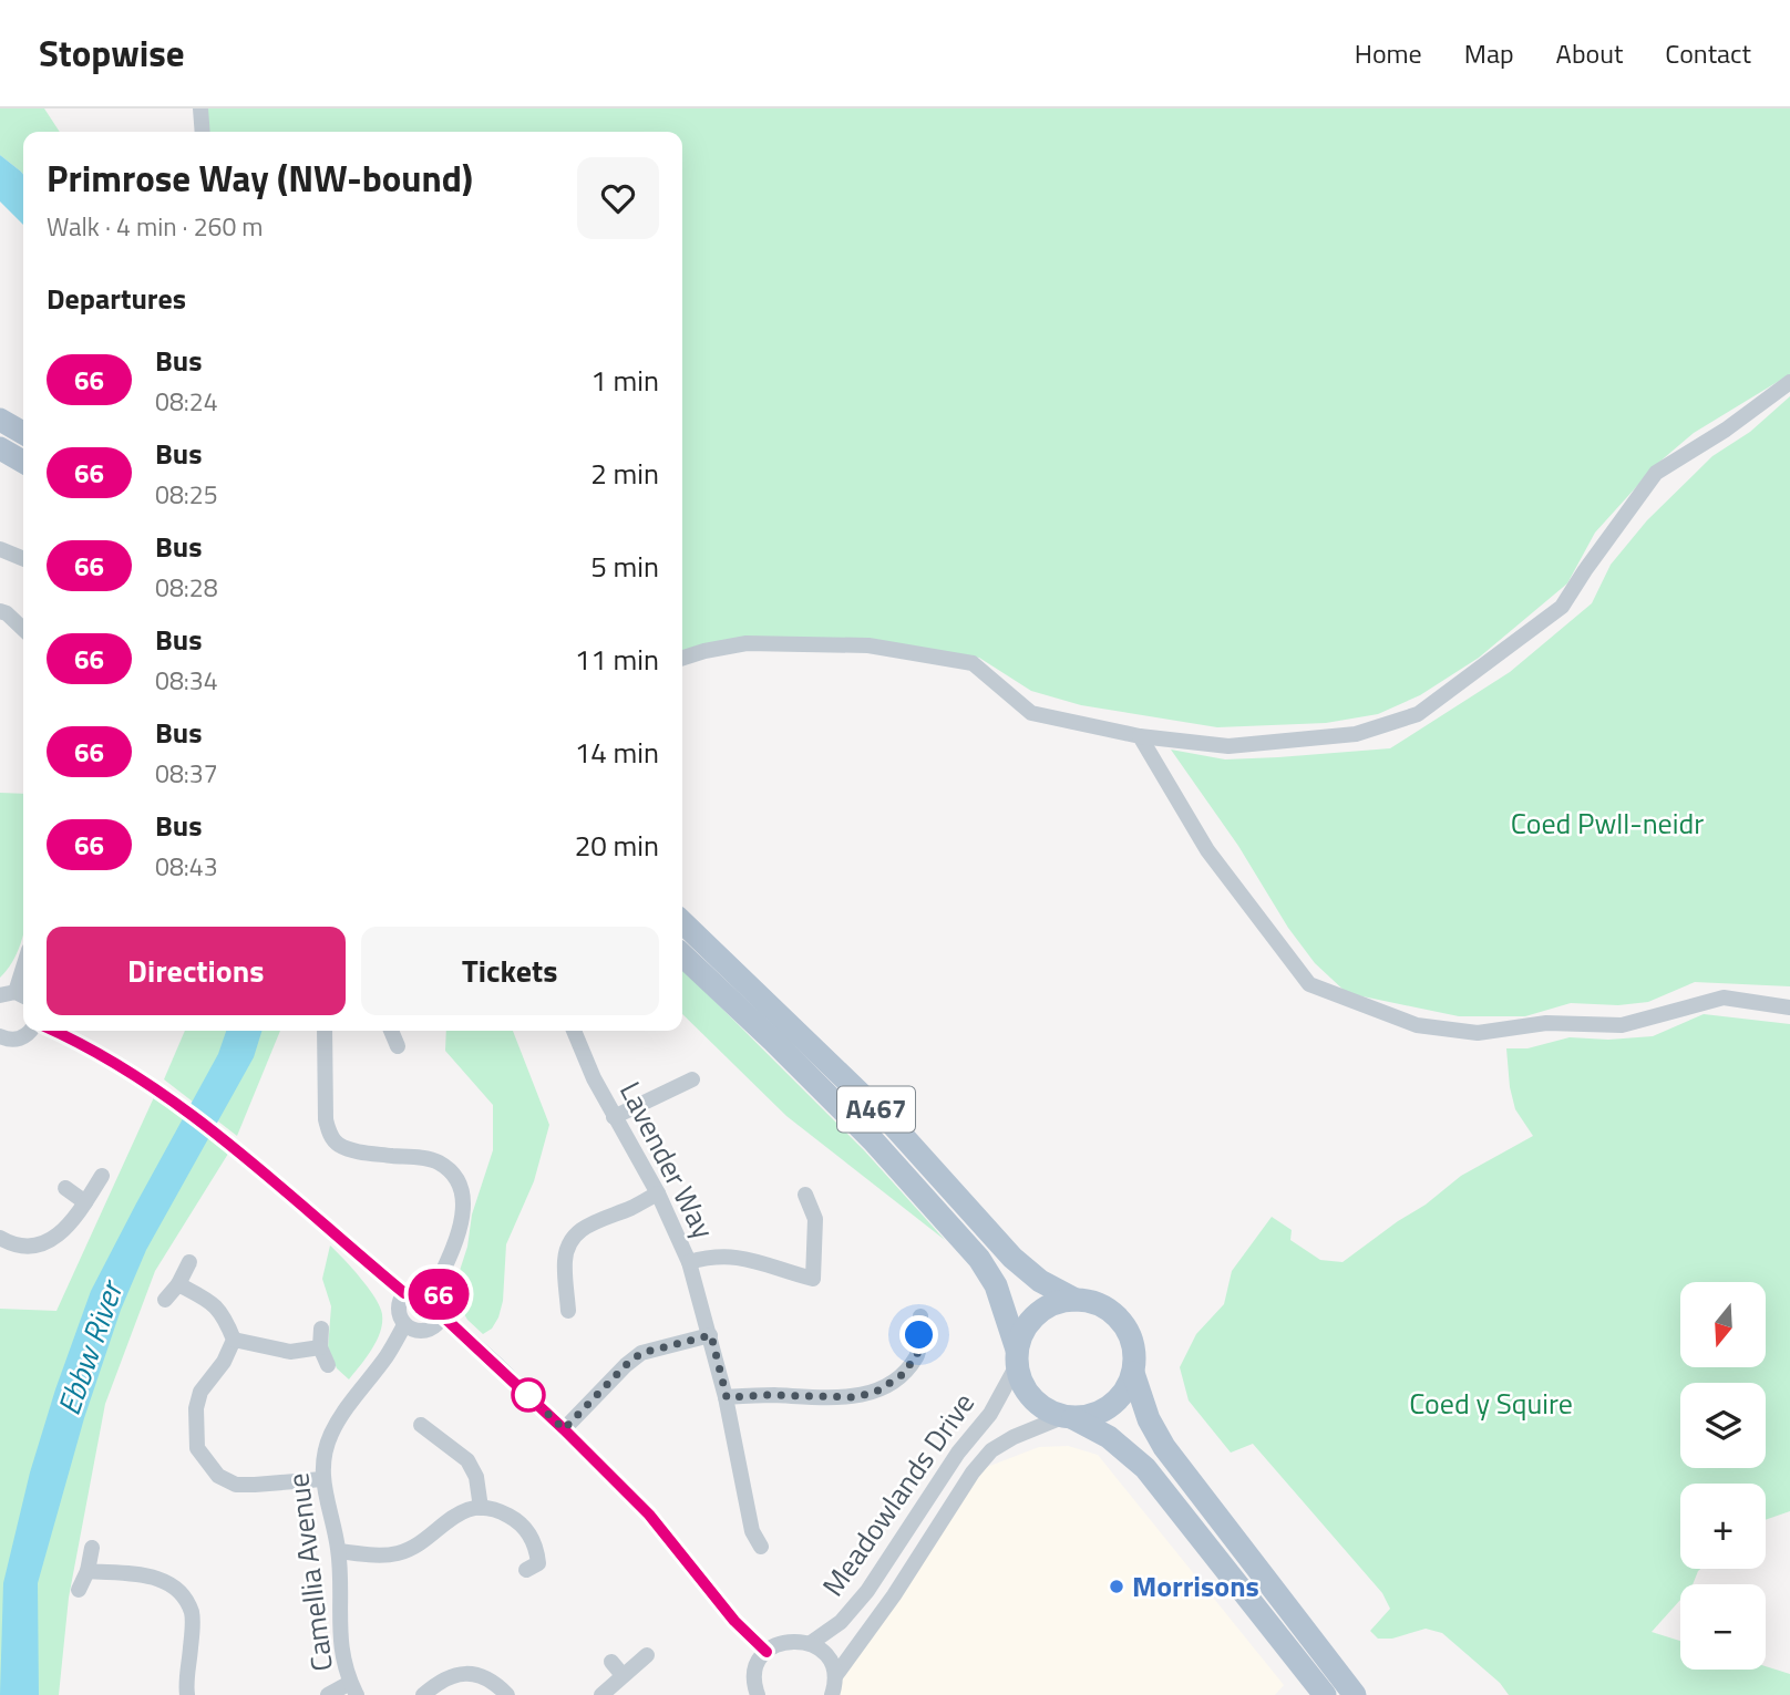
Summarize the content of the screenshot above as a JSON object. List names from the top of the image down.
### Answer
{
  "streets": {
    "main road": ["A467"],
    "street": ["Lavender Way", "Meadowlands Drive", "Camellia Avenue"]
  },
  "crossings": [
    ["A467", "Meadowlands Drive"]
  ],
  "water": ["Ebbw River"],
  "parks": ["Coed Pwll-neidr", "Coed y Squire"],
  "places": ["Morrisons"],
  "lines": ["bus line 66"],
  "north": "bottom",
  "page": {
    "header": "Stopwise",
    "nav": [
      "Home",
      "Map",
      "About",
      "Contact"
    ],
    "on_map": "66",
    "heading": [
      ["Primrose Way (NW-bound)", "Walk · 4 min · 260 m"],
      "Departures"
    ],
    "list": [
      {
        "mark": "66",
        "name": "Bus",
        "note": "08:24",
        "value": "1 min"
      },
      {
        "mark": "66",
        "name": "Bus",
        "note": "08:25",
        "value": "2 min"
      },
      {
        "mark": "66",
        "name": "Bus",
        "note": "08:28",
        "value": "5 min"
      },
      {
        "mark": "66",
        "name": "Bus",
        "note": "08:34",
        "value": "11 min"
      },
      {
        "mark": "66",
        "name": "Bus",
        "note": "08:37",
        "value": "14 min"
      },
      {
        "mark": "66",
        "name": "Bus",
        "note": "08:43",
        "value": "20 min"
      }
    ],
    "buttons": ["Directions", "Tickets"],
    "map_buttons": ["+", "−"]
  }
}
